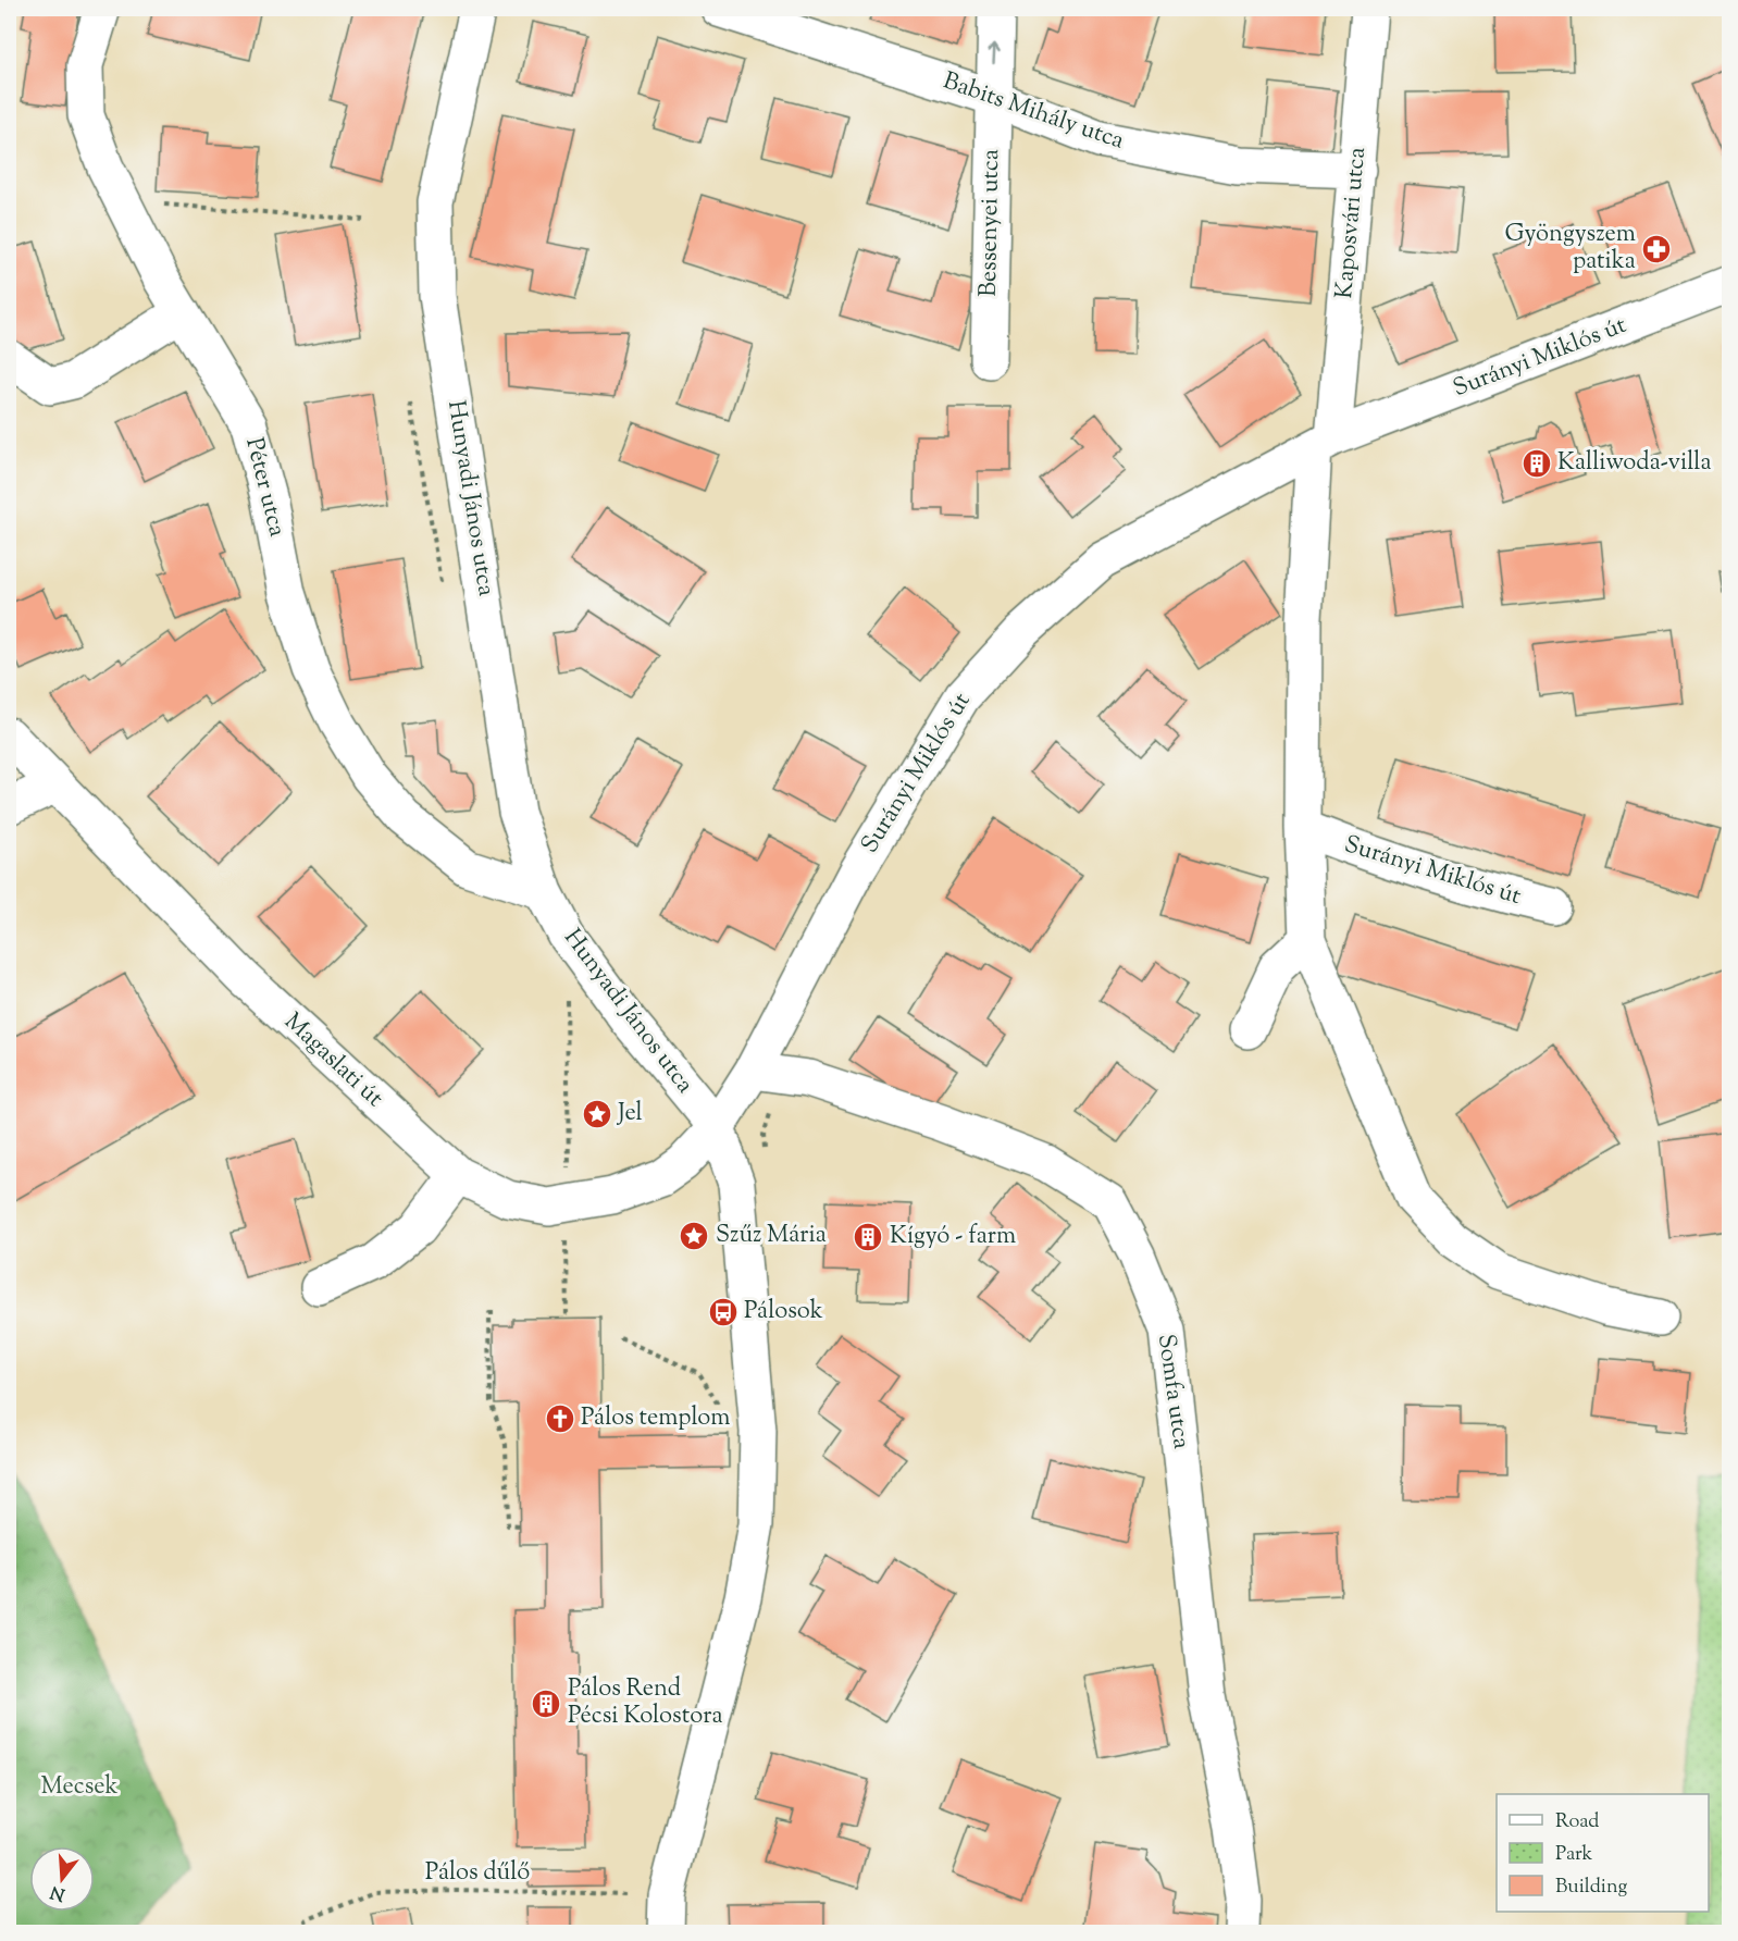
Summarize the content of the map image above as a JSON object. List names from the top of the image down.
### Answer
{
  "streets": {
    "street": [
      "Babits Mihály utca",
      "Bessenyei utca",
      "Kaposvári utca",
      "Surányi Miklós út",
      "Péter utca",
      "Hunyadi János utca",
      "Magaslati út",
      "Somfa utca"
    ],
    "path": ["Pálos dűlő"]
  },
  "crossings": [
    ["Babits Mihály utca", "Bessenyei utca"],
    ["Babits Mihály utca", "Kaposvári utca"],
    ["Kaposvári utca", "Surányi Miklós út"],
    ["Surányi Miklós út", "Hunyadi János utca"],
    ["Surányi Miklós út", "Magaslati út"],
    ["Surányi Miklós út", "Somfa utca"],
    ["Péter utca", "Hunyadi János utca"],
    ["Hunyadi János utca", "Magaslati út"],
    ["Hunyadi János utca", "Pálos dűlő"]
  ],
  "parks": ["Mecsek"],
  "places": {
    "pharmacy": ["Gyöngyszem patika"],
    "building": ["Kalliwoda-villa", "Kígyó - farm", "Pálos Rend Pécsi Kolostora"],
    "place": ["Jel", "Szűz Mária"],
    "bus stop": ["Pálosok"],
    "church": ["Pálos templom"]
  },
  "legend": ["Road", "Park", "Building"],
  "north": "bottom"
}
